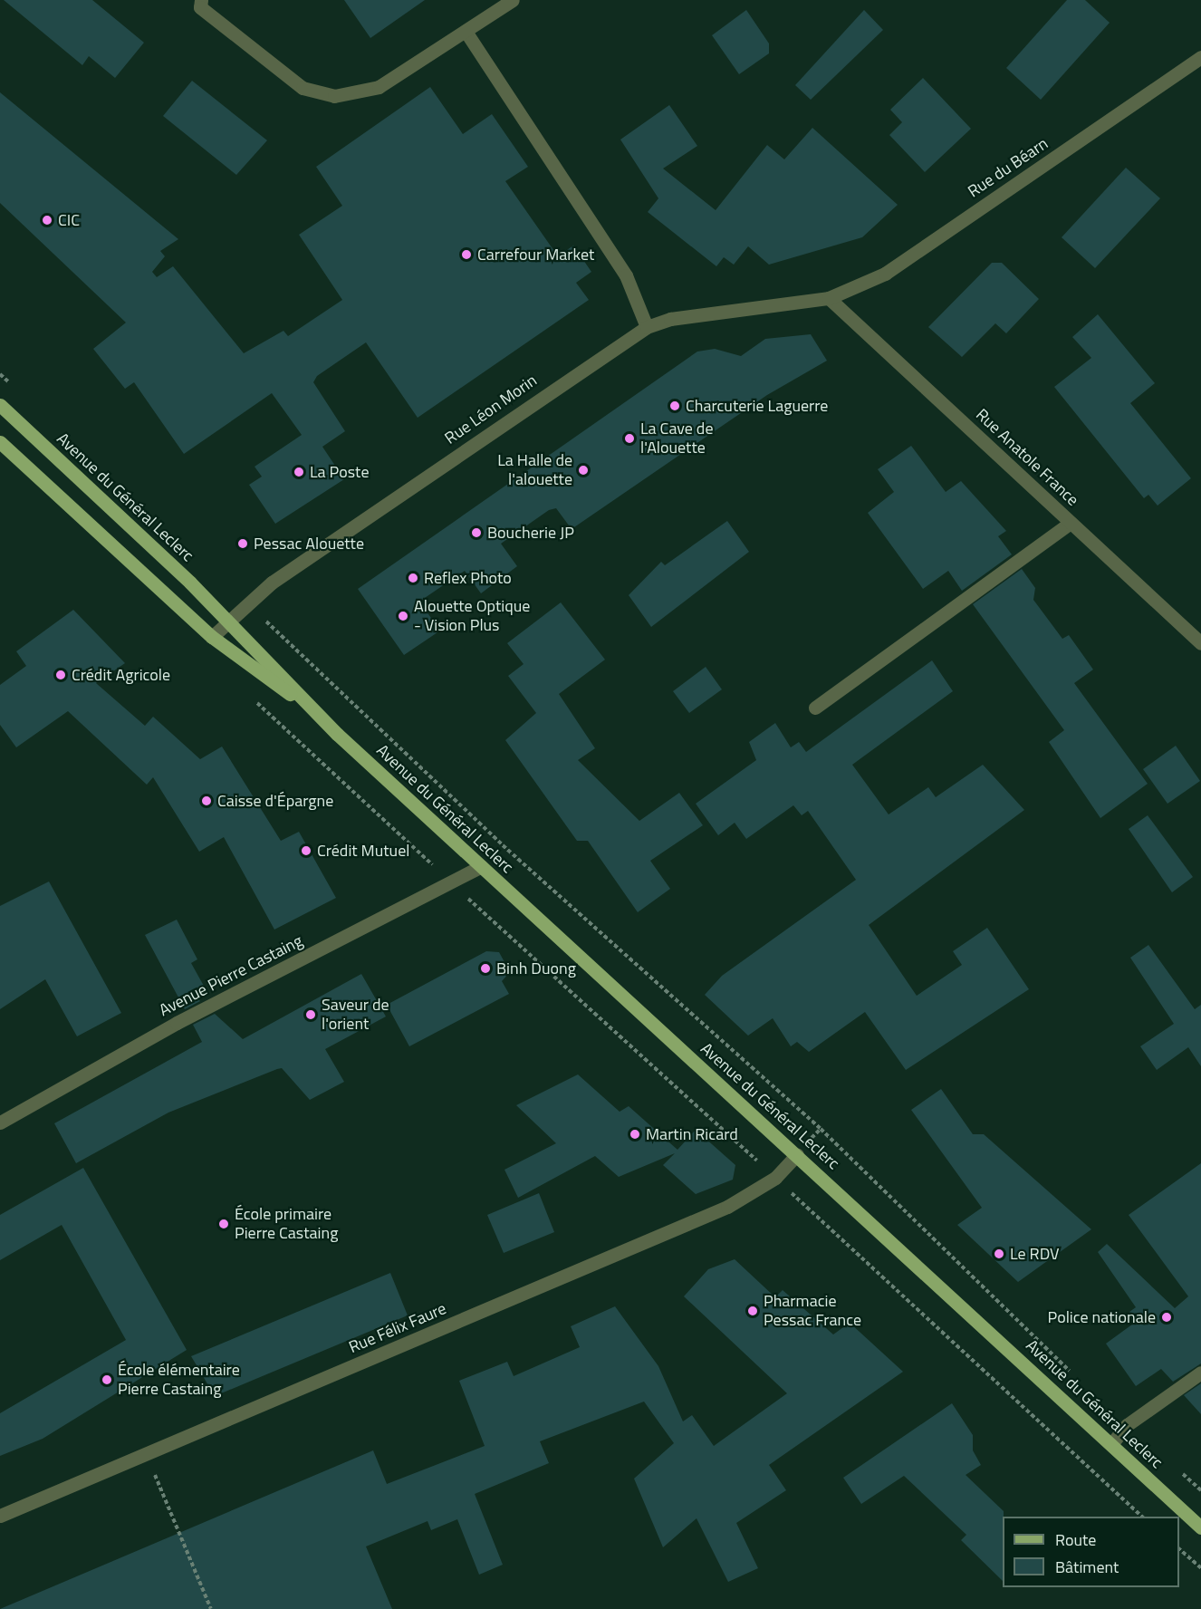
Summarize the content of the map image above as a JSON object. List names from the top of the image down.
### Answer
{
  "streets": {
    "main road": ["Avenue du Général Leclerc"],
    "street": [
      "Rue du Béarn",
      "Rue Léon Morin",
      "Rue Anatole France",
      "Avenue Pierre Castaing",
      "Rue Félix Faure"
    ]
  },
  "crossings": [
    ["Rue du Béarn", "Rue Léon Morin"],
    ["Rue du Béarn", "Rue Anatole France"],
    ["Rue Léon Morin", "Rue Anatole France"],
    ["Rue Léon Morin", "Avenue du Général Leclerc"],
    ["Avenue du Général Leclerc", "Avenue Pierre Castaing"],
    ["Avenue du Général Leclerc", "Rue Félix Faure"]
  ],
  "places": [
    "CIC",
    "Carrefour Market",
    "Charcuterie Laguerre",
    "La Cave de l'Alouette",
    "La Halle de l'alouette",
    "La Poste",
    "Boucherie JP",
    "Pessac Alouette",
    "Reflex Photo",
    "Alouette Optique - Vision Plus",
    "Crédit Agricole",
    "Caisse d'Épargne",
    "Crédit Mutuel",
    "Binh Duong",
    "Saveur de l'orient",
    "Martin Ricard",
    "École primaire Pierre Castaing",
    "Le RDV",
    "Pharmacie Pessac France",
    "Police nationale",
    "École élémentaire Pierre Castaing"
  ],
  "legend": ["Route", "Bâtiment"]
}
